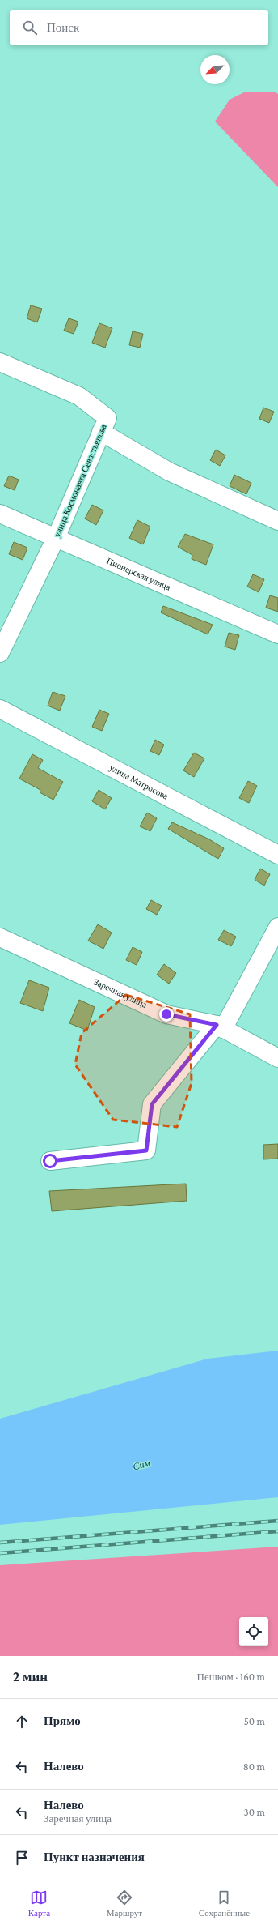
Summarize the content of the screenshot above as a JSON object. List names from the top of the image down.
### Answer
{
  "streets": {
    "street": [
      "улица Космонавта Севастьянова",
      "Пионерская улица",
      "улица Матросова",
      "Заречная улица"
    ]
  },
  "crossings": [
    ["улица Космонавта Севастьянова", "Пионерская улица"]
  ],
  "water": ["Сим"],
  "north": "bottom left",
  "page": {
    "search": "Поиск",
    "heading": ["2 мин", "Пешком · 160 m"],
    "list": [
      ["Прямо", "50 m"],
      ["Налево", "80 m"],
      ["Налево", "Заречная улица", "30 m"],
      "Пункт назначения"
    ],
    "nav": ["Карта", "Маршрут", "Сохранённые"]
  }
}
